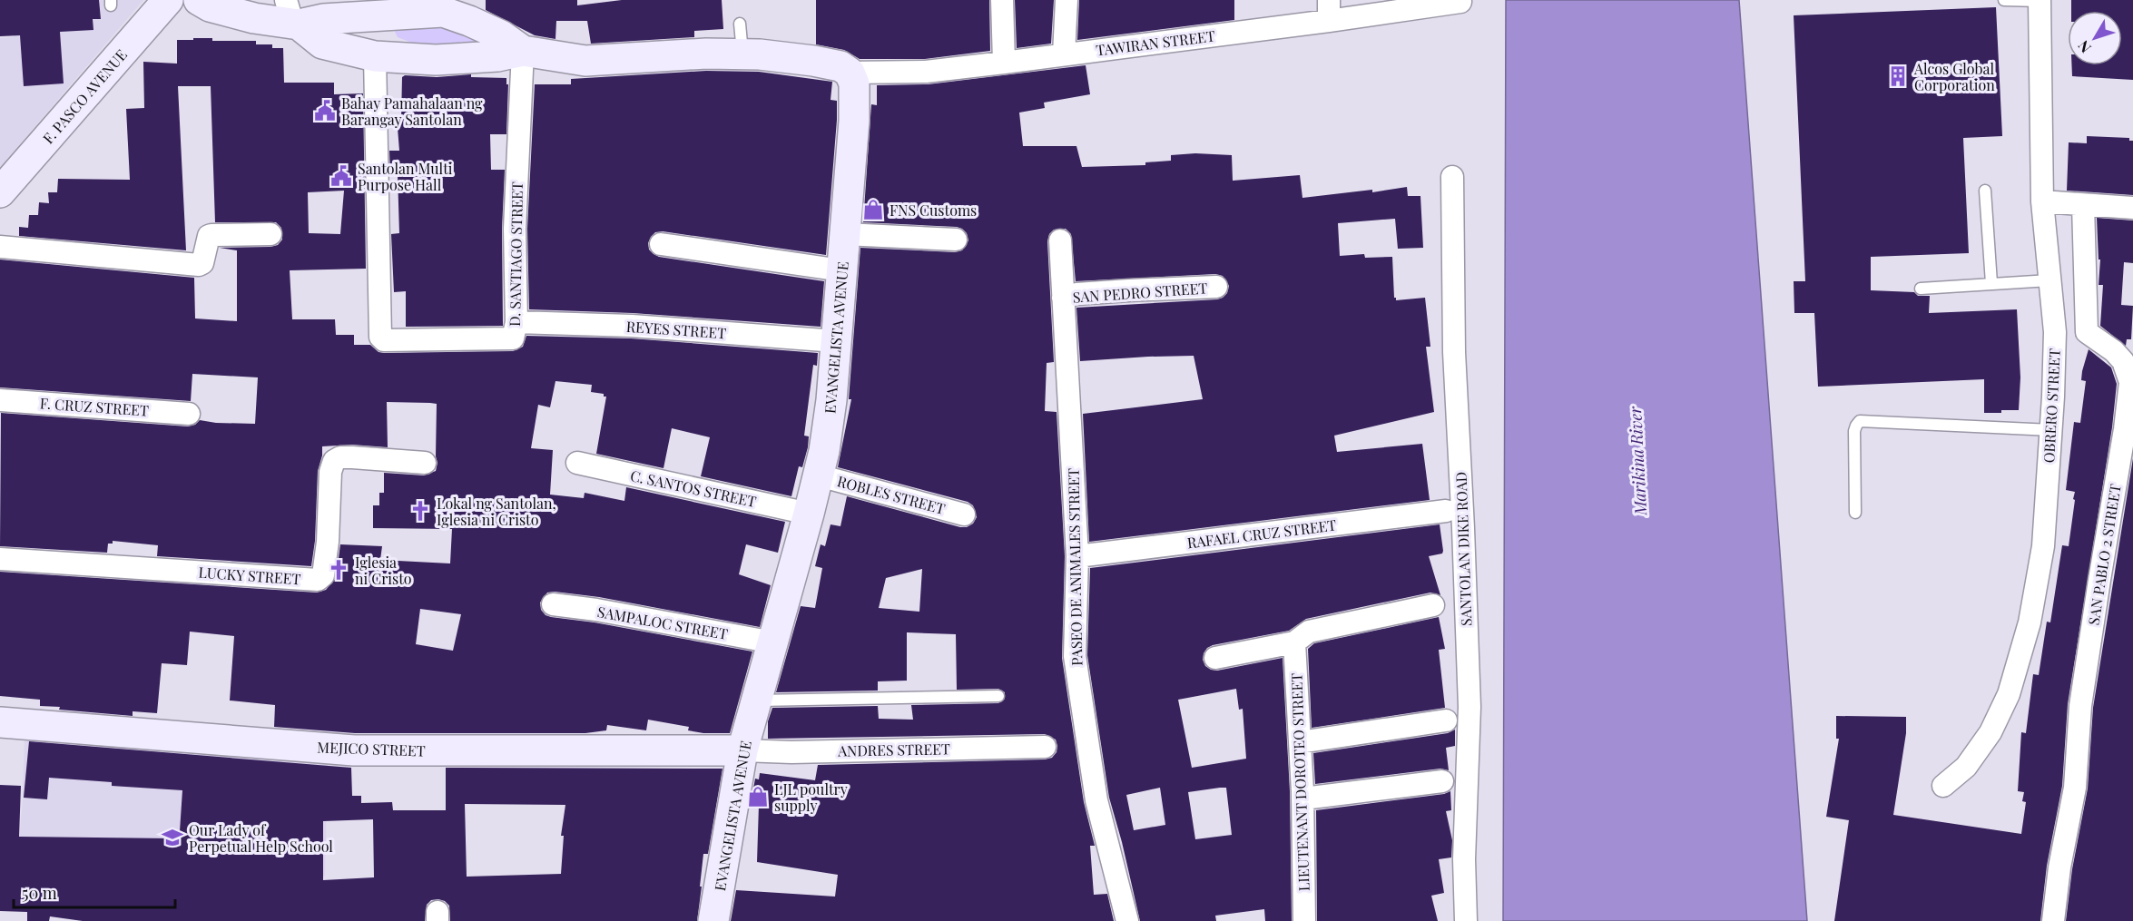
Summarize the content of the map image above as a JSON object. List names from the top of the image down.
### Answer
{
  "streets": {
    "street": [
      "TAWIRAN STREET",
      "F. PASCO AVENUE",
      "D. SANTIAGO STREET",
      "SAN PEDRO STREET",
      "REYES STREET",
      "EVANGELISTA AVENUE",
      "OBRERO STREET",
      "F. CRUZ STREET",
      "C. SANTOS STREET",
      "ROBLES STREET",
      "RAFAEL CRUZ STREET",
      "SANTOLAN DIKE ROAD",
      "SAN PABLO 2 STREET",
      "PASEO DE ANIMALES STREET",
      "LUCKY STREET",
      "SAMPALOC STREET",
      "MEJICO STREET",
      "ANDRES STREET",
      "LIEUTENANT DOROTEO STREET"
    ]
  },
  "crossings": [
    ["TAWIRAN STREET", "EVANGELISTA AVENUE"],
    ["D. SANTIAGO STREET", "REYES STREET"],
    ["SAN PEDRO STREET", "PASEO DE ANIMALES STREET"],
    ["REYES STREET", "EVANGELISTA AVENUE"],
    ["EVANGELISTA AVENUE", "C. SANTOS STREET"],
    ["EVANGELISTA AVENUE", "ROBLES STREET"],
    ["EVANGELISTA AVENUE", "SAMPALOC STREET"],
    ["EVANGELISTA AVENUE", "MEJICO STREET"],
    ["EVANGELISTA AVENUE", "ANDRES STREET"],
    ["RAFAEL CRUZ STREET", "PASEO DE ANIMALES STREET"],
    ["MEJICO STREET", "ANDRES STREET"]
  ],
  "water": ["Marikina River"],
  "places": {
    "building": ["Alcos Global Corporation"],
    "public building": ["Bahay Pamahalaan ng Barangay Santolan", "Santolan Multi Purpose Hall"],
    "shop": ["FNS Customs", "LJL poultry supply"],
    "church": ["Lokal ng Santolan, Iglesia ni Cristo", "Iglesia ni Cristo"],
    "school or university": ["Our Lady of Perpetual Help School"]
  },
  "scale_bar": "50 m",
  "north": "bottom left"
}
